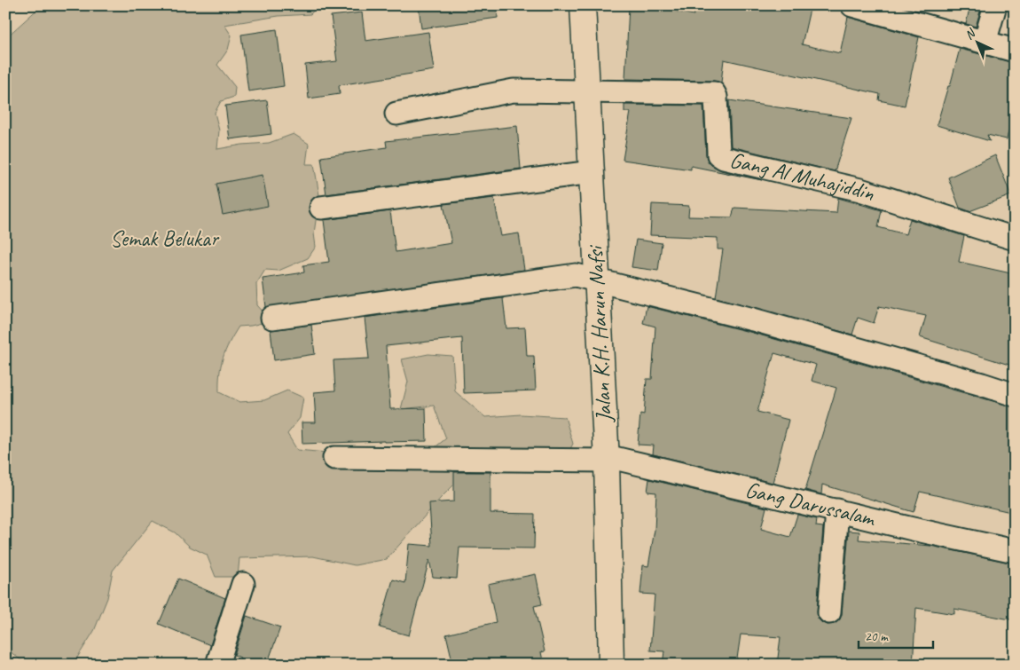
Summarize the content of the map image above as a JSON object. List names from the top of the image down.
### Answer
{
  "streets": {
    "main road": ["Jalan K.H. Harun Nafsi"],
    "street": ["Gang Al Muhajiddin", "Gang Darussalam"]
  },
  "crossings": [
    ["Gang Al Muhajiddin", "Jalan K.H. Harun Nafsi"],
    ["Jalan K.H. Harun Nafsi", "Gang Darussalam"]
  ],
  "parks": ["Semak Belukar"],
  "scale_bar": "20 m",
  "north": "top left"
}
